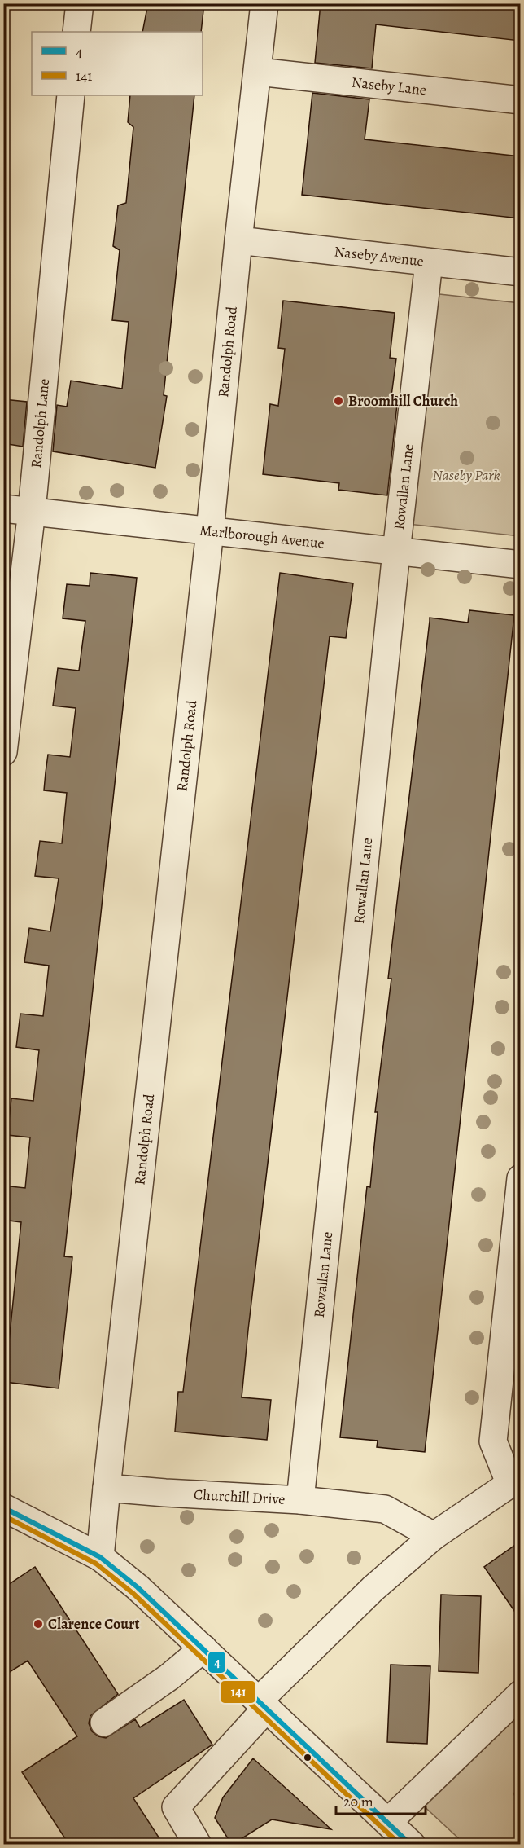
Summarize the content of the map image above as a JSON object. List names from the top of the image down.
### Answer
{
  "streets": {
    "street": [
      "Naseby Lane",
      "Naseby Avenue",
      "Randolph Road",
      "Randolph Lane",
      "Rowallan Lane",
      "Marlborough Avenue",
      "Churchill Drive"
    ]
  },
  "crossings": [
    ["Naseby Lane", "Randolph Road"],
    ["Naseby Avenue", "Randolph Road"],
    ["Naseby Avenue", "Rowallan Lane"],
    ["Randolph Road", "Marlborough Avenue"],
    ["Randolph Road", "Churchill Drive"],
    ["Randolph Lane", "Marlborough Avenue"],
    ["Rowallan Lane", "Marlborough Avenue"],
    ["Rowallan Lane", "Churchill Drive"]
  ],
  "parks": ["Naseby Park"],
  "places": ["Broomhill Church", "Clarence Court"],
  "lines": ["transit line 4", "transit line 141"],
  "legend": ["4", "141"],
  "scale_bar": "20 m"
}
